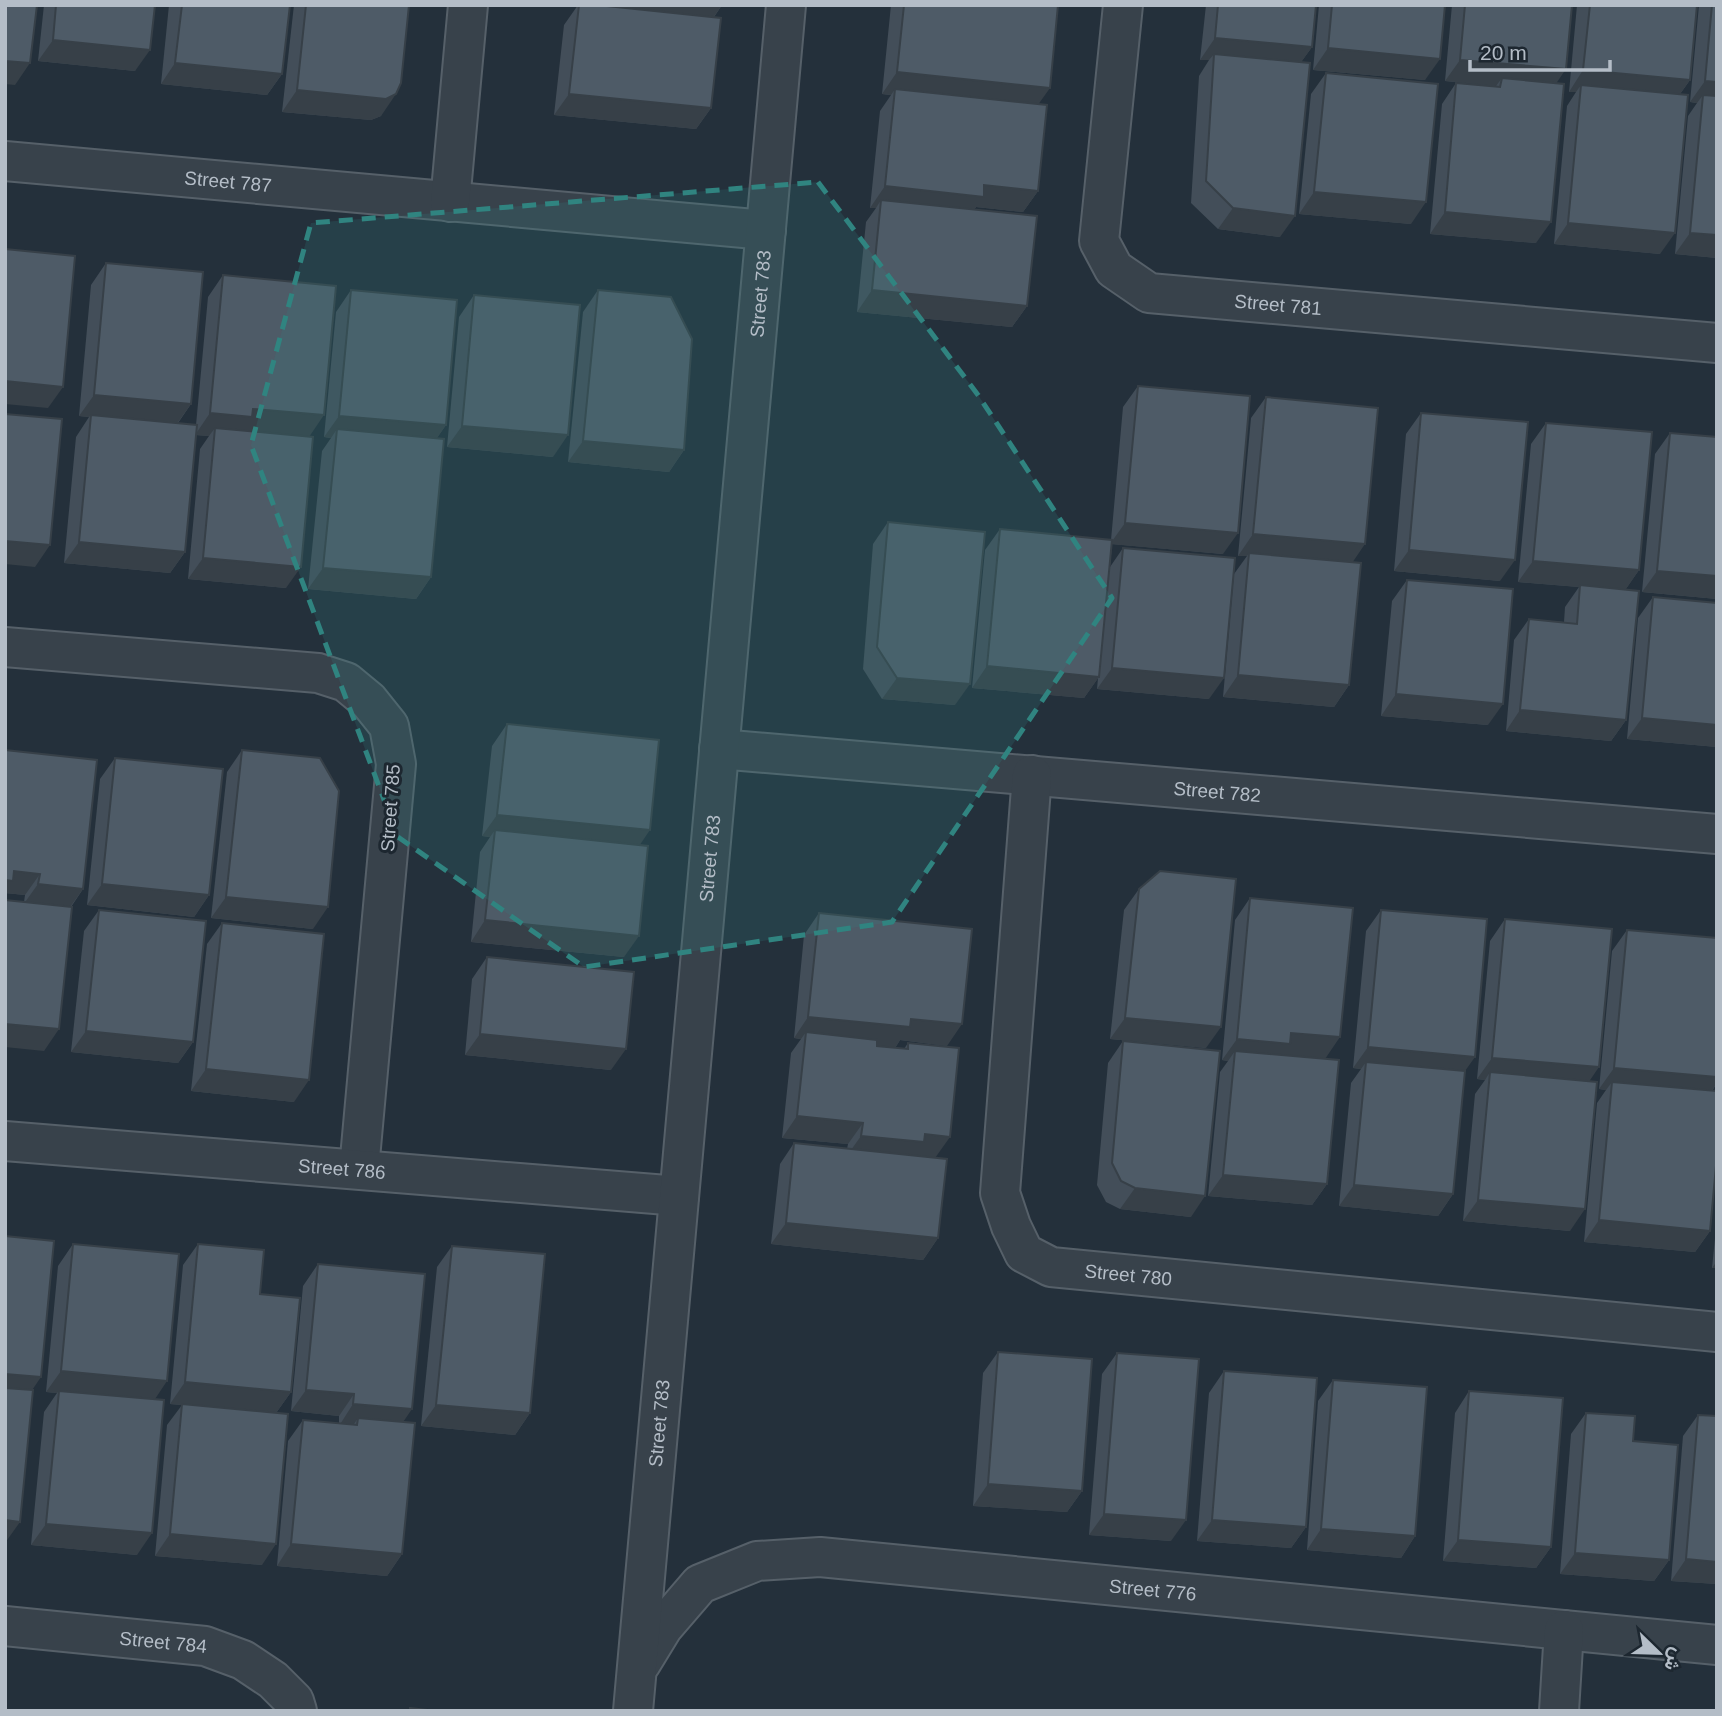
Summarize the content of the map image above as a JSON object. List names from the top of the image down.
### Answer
{
  "streets": {
    "street": [
      "Street 787",
      "Street 783",
      "Street 781",
      "Street 782",
      "Street 785",
      "Street 786",
      "Street 780",
      "Street 776",
      "Street 784"
    ]
  },
  "crossings": [
    ["Street 787", "Street 783"],
    ["Street 783", "Street 782"],
    ["Street 783", "Street 786"],
    ["Street 783", "Street 776"],
    ["Street 782", "Street 780"],
    ["Street 785", "Street 786"]
  ],
  "scale_bar": "20 m",
  "north": "bottom right"
}
